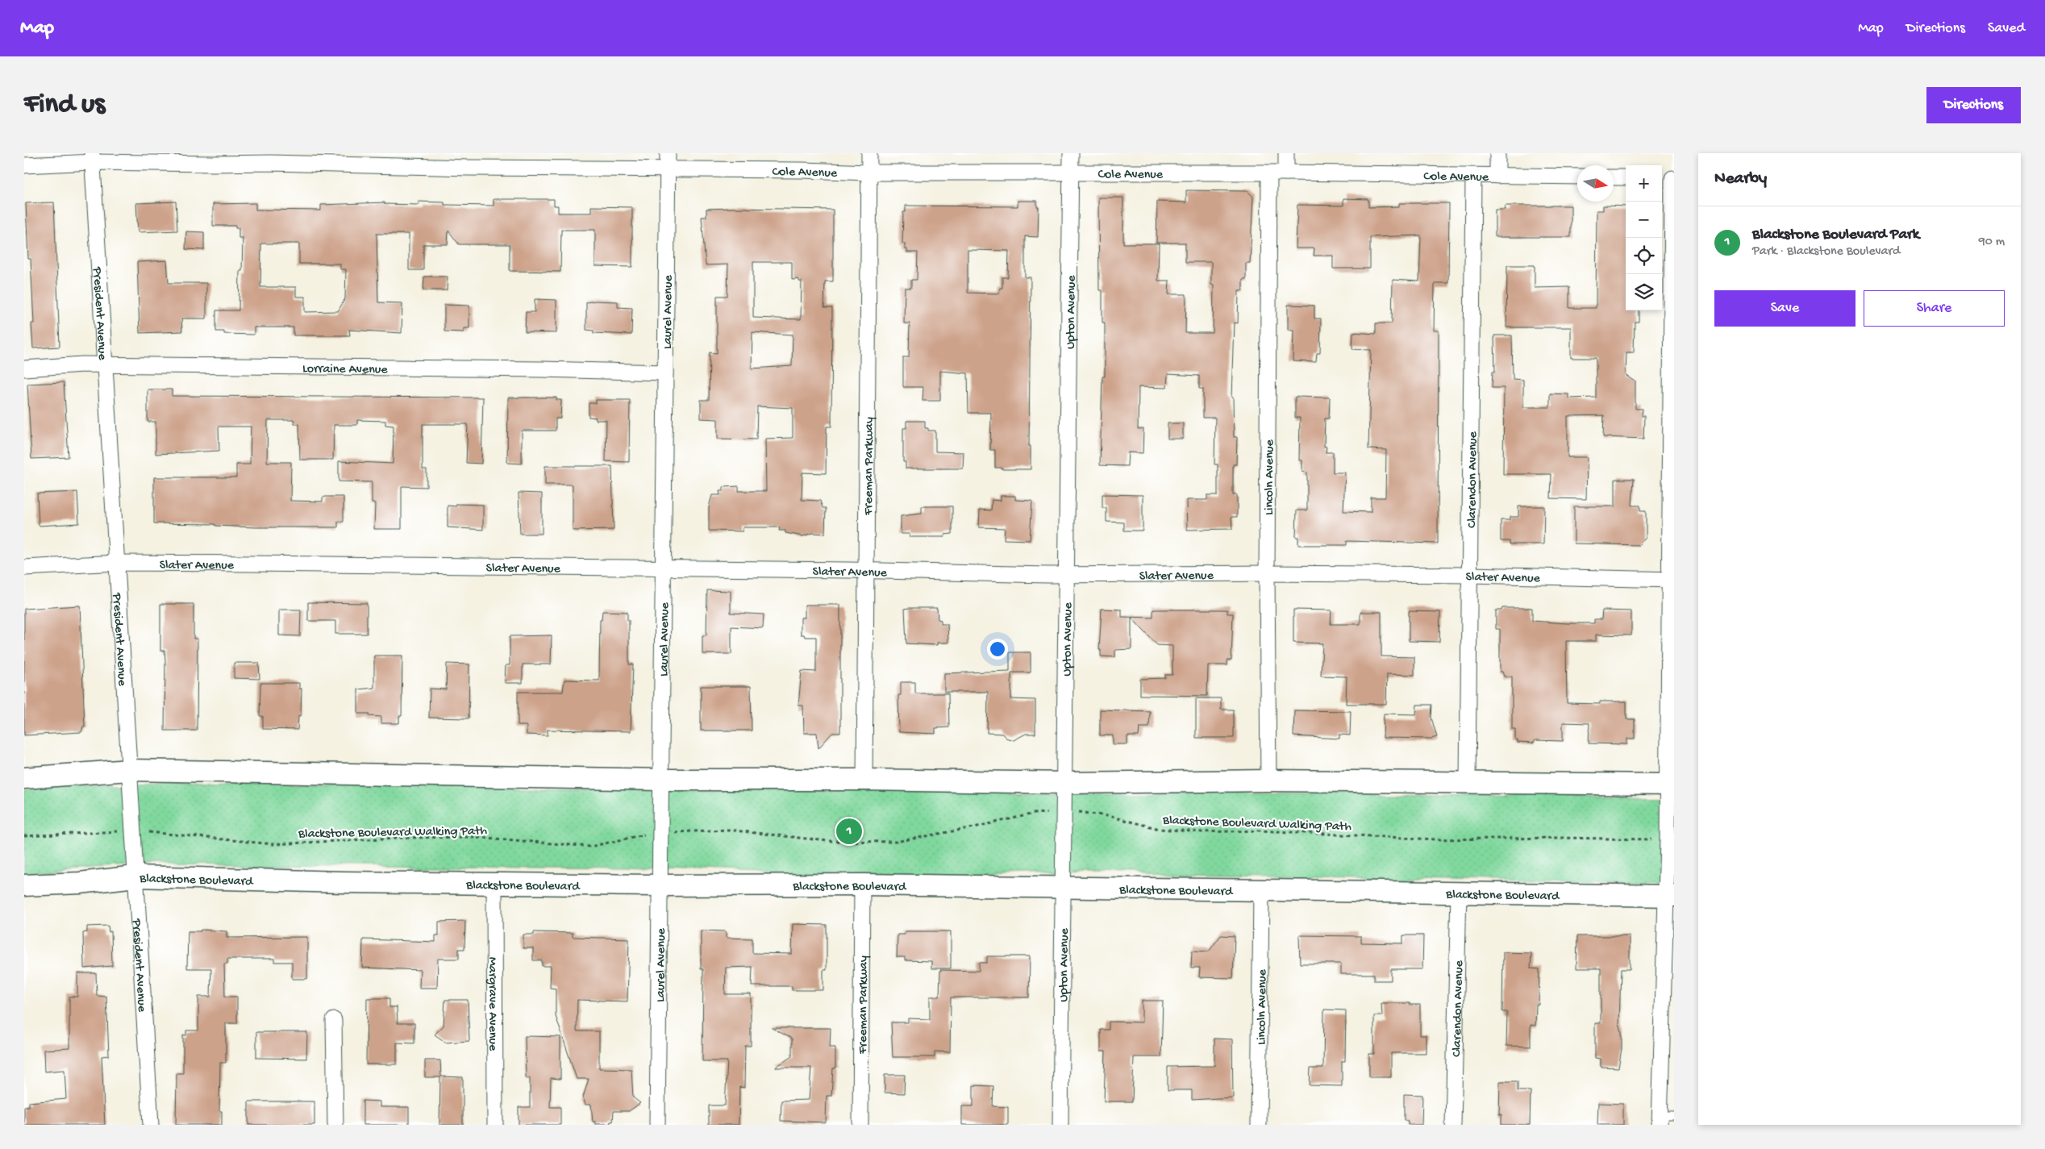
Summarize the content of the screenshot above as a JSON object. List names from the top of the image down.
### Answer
{
  "streets": {
    "main road": ["Blackstone Boulevard"],
    "street": [
      "Cole Avenue",
      "President Avenue",
      "Laurel Avenue",
      "Upton Avenue",
      "Lorraine Avenue",
      "Freeman Parkway",
      "Lincoln Avenue",
      "Clarendon Avenue",
      "Slater Avenue",
      "Margrave Avenue"
    ],
    "path": ["Blackstone Boulevard Walking Path"]
  },
  "crossings": [
    ["Cole Avenue", "President Avenue"],
    ["Cole Avenue", "Laurel Avenue"],
    ["Cole Avenue", "Upton Avenue"],
    ["Cole Avenue", "Freeman Parkway"],
    ["Cole Avenue", "Lincoln Avenue"],
    ["Cole Avenue", "Clarendon Avenue"],
    ["President Avenue", "Lorraine Avenue"],
    ["President Avenue", "Slater Avenue"],
    ["President Avenue", "Blackstone Boulevard Walking Path"],
    ["President Avenue", "Blackstone Boulevard"],
    ["Laurel Avenue", "Lorraine Avenue"],
    ["Laurel Avenue", "Slater Avenue"],
    ["Laurel Avenue", "Blackstone Boulevard Walking Path"],
    ["Laurel Avenue", "Blackstone Boulevard"],
    ["Upton Avenue", "Slater Avenue"],
    ["Upton Avenue", "Blackstone Boulevard Walking Path"],
    ["Upton Avenue", "Blackstone Boulevard"],
    ["Freeman Parkway", "Slater Avenue"],
    ["Freeman Parkway", "Blackstone Boulevard"],
    ["Lincoln Avenue", "Slater Avenue"],
    ["Lincoln Avenue", "Blackstone Boulevard"],
    ["Clarendon Avenue", "Slater Avenue"],
    ["Clarendon Avenue", "Blackstone Boulevard"],
    ["Blackstone Boulevard", "Margrave Avenue"]
  ],
  "north": "right",
  "page": {
    "header": "Map",
    "nav": ["Map", "Directions", "Saved"],
    "buttons": [
      "Directions",
      ["Save", "Share"]
    ],
    "title": "Find us",
    "heading": "Nearby",
    "map_buttons": ["+", "−"],
    "list": [
      {
        "mark": "1",
        "name": "Blackstone Boulevard Park",
        "note": "Park · Blackstone Boulevard",
        "value": "90 m"
      }
    ],
    "pins": "1"
  }
}
